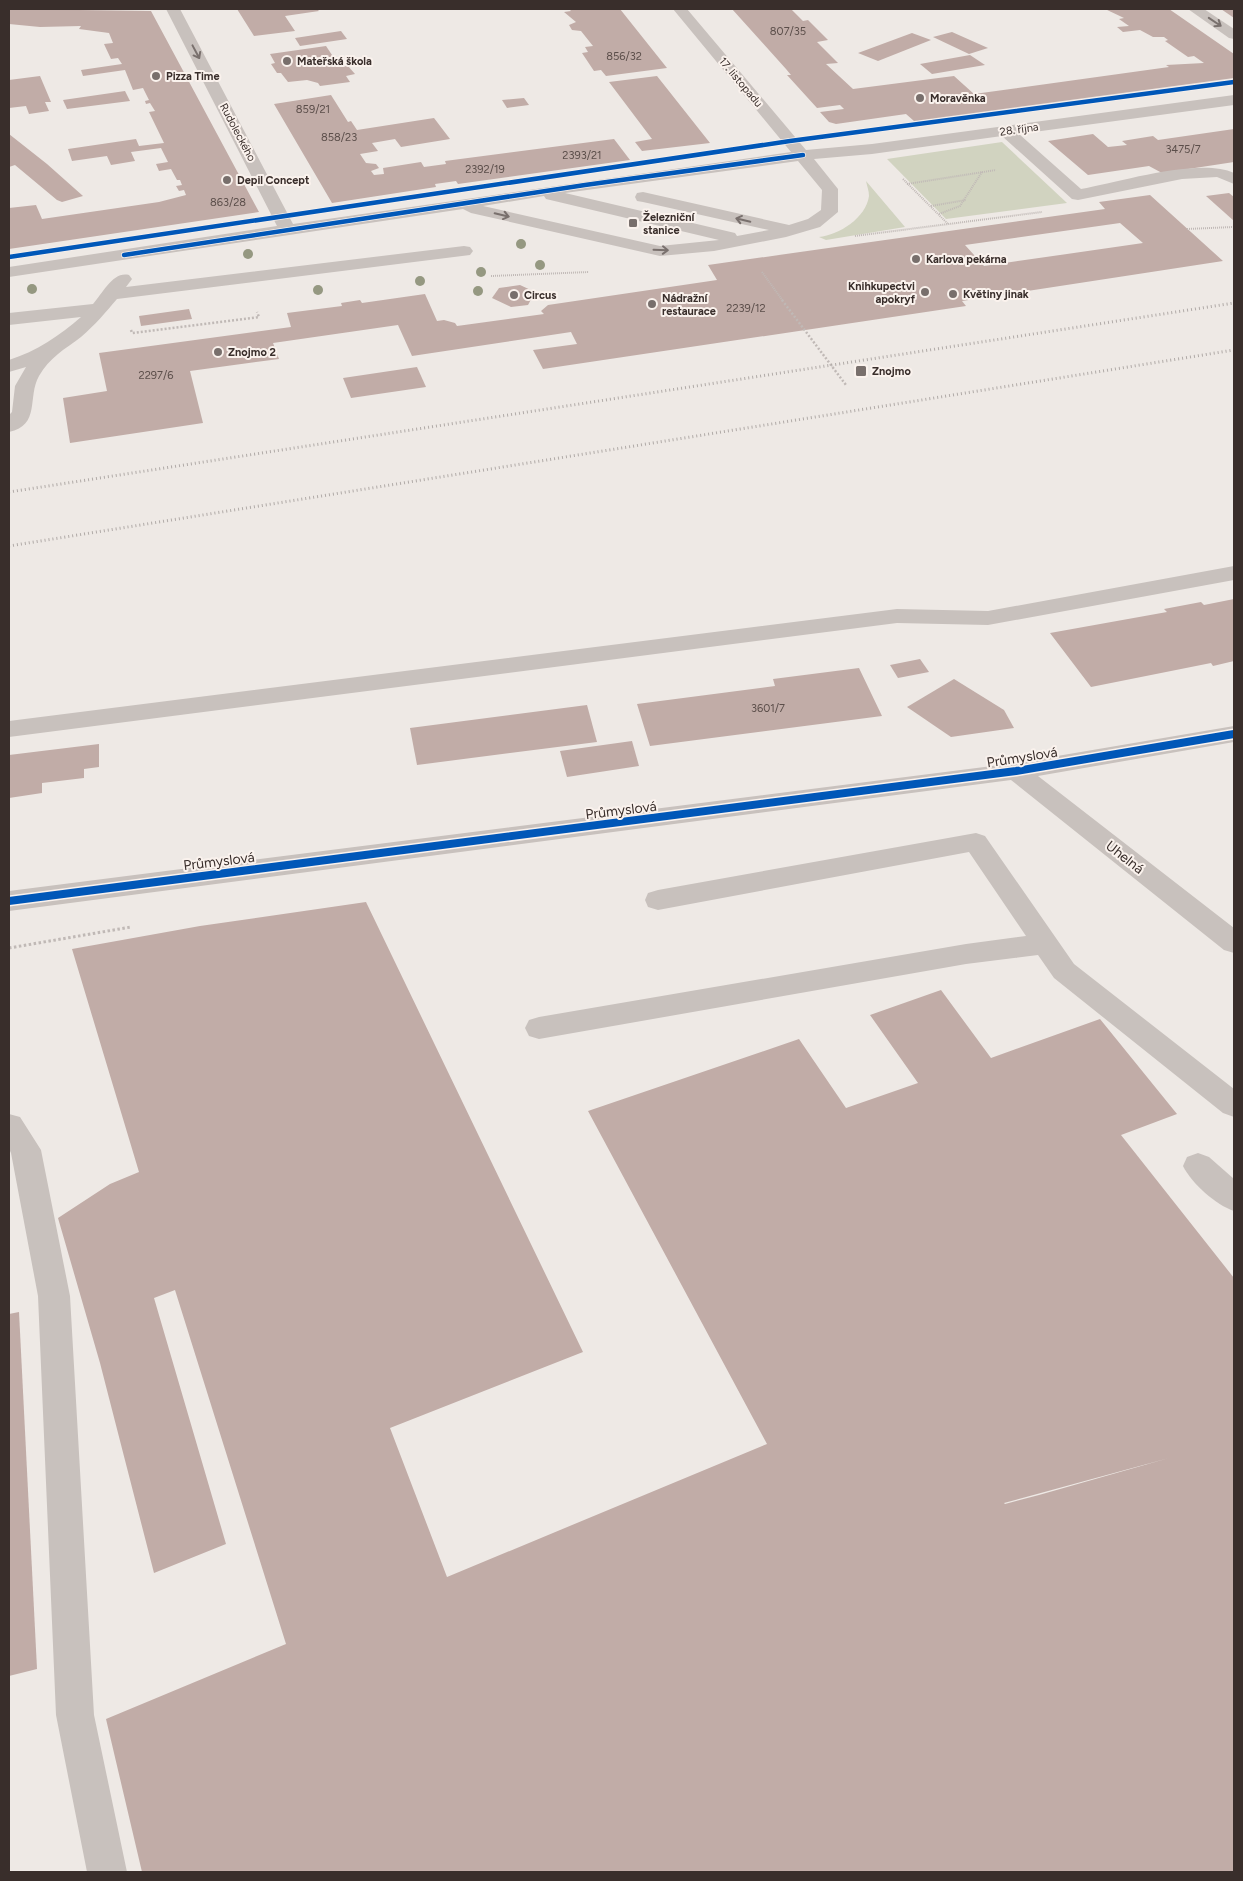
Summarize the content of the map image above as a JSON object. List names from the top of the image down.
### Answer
{
  "streets": {
    "street": [
      "17. listopadu",
      "28. října",
      "Rudoleckého",
      "Průmyslová",
      "Uhelná"
    ]
  },
  "crossings": [
    ["17. listopadu", "28. října"],
    ["28. října", "Rudoleckého"],
    ["Průmyslová", "Uhelná"]
  ],
  "one_way": ["Rudoleckého"],
  "places": {
    "other": [
      "Mateřská škola",
      "Pizza Time",
      "Moravěnka",
      "Depil Concept",
      "Karlova pekárna",
      "Knihkupectvi apokryf",
      "Květiny jinak",
      "Circus",
      "Nádražní restaurace",
      "Znojmo 2"
    ],
    "transit": ["Železniční stanice", "Znojmo"]
  },
  "house_numbers": [
    "807/35",
    "856/32",
    "859/21",
    "858/23",
    "3475/7",
    "2393/21",
    "2392/19",
    "863/28",
    "2239/12",
    "2297/6",
    "3601/7"
  ]
}
